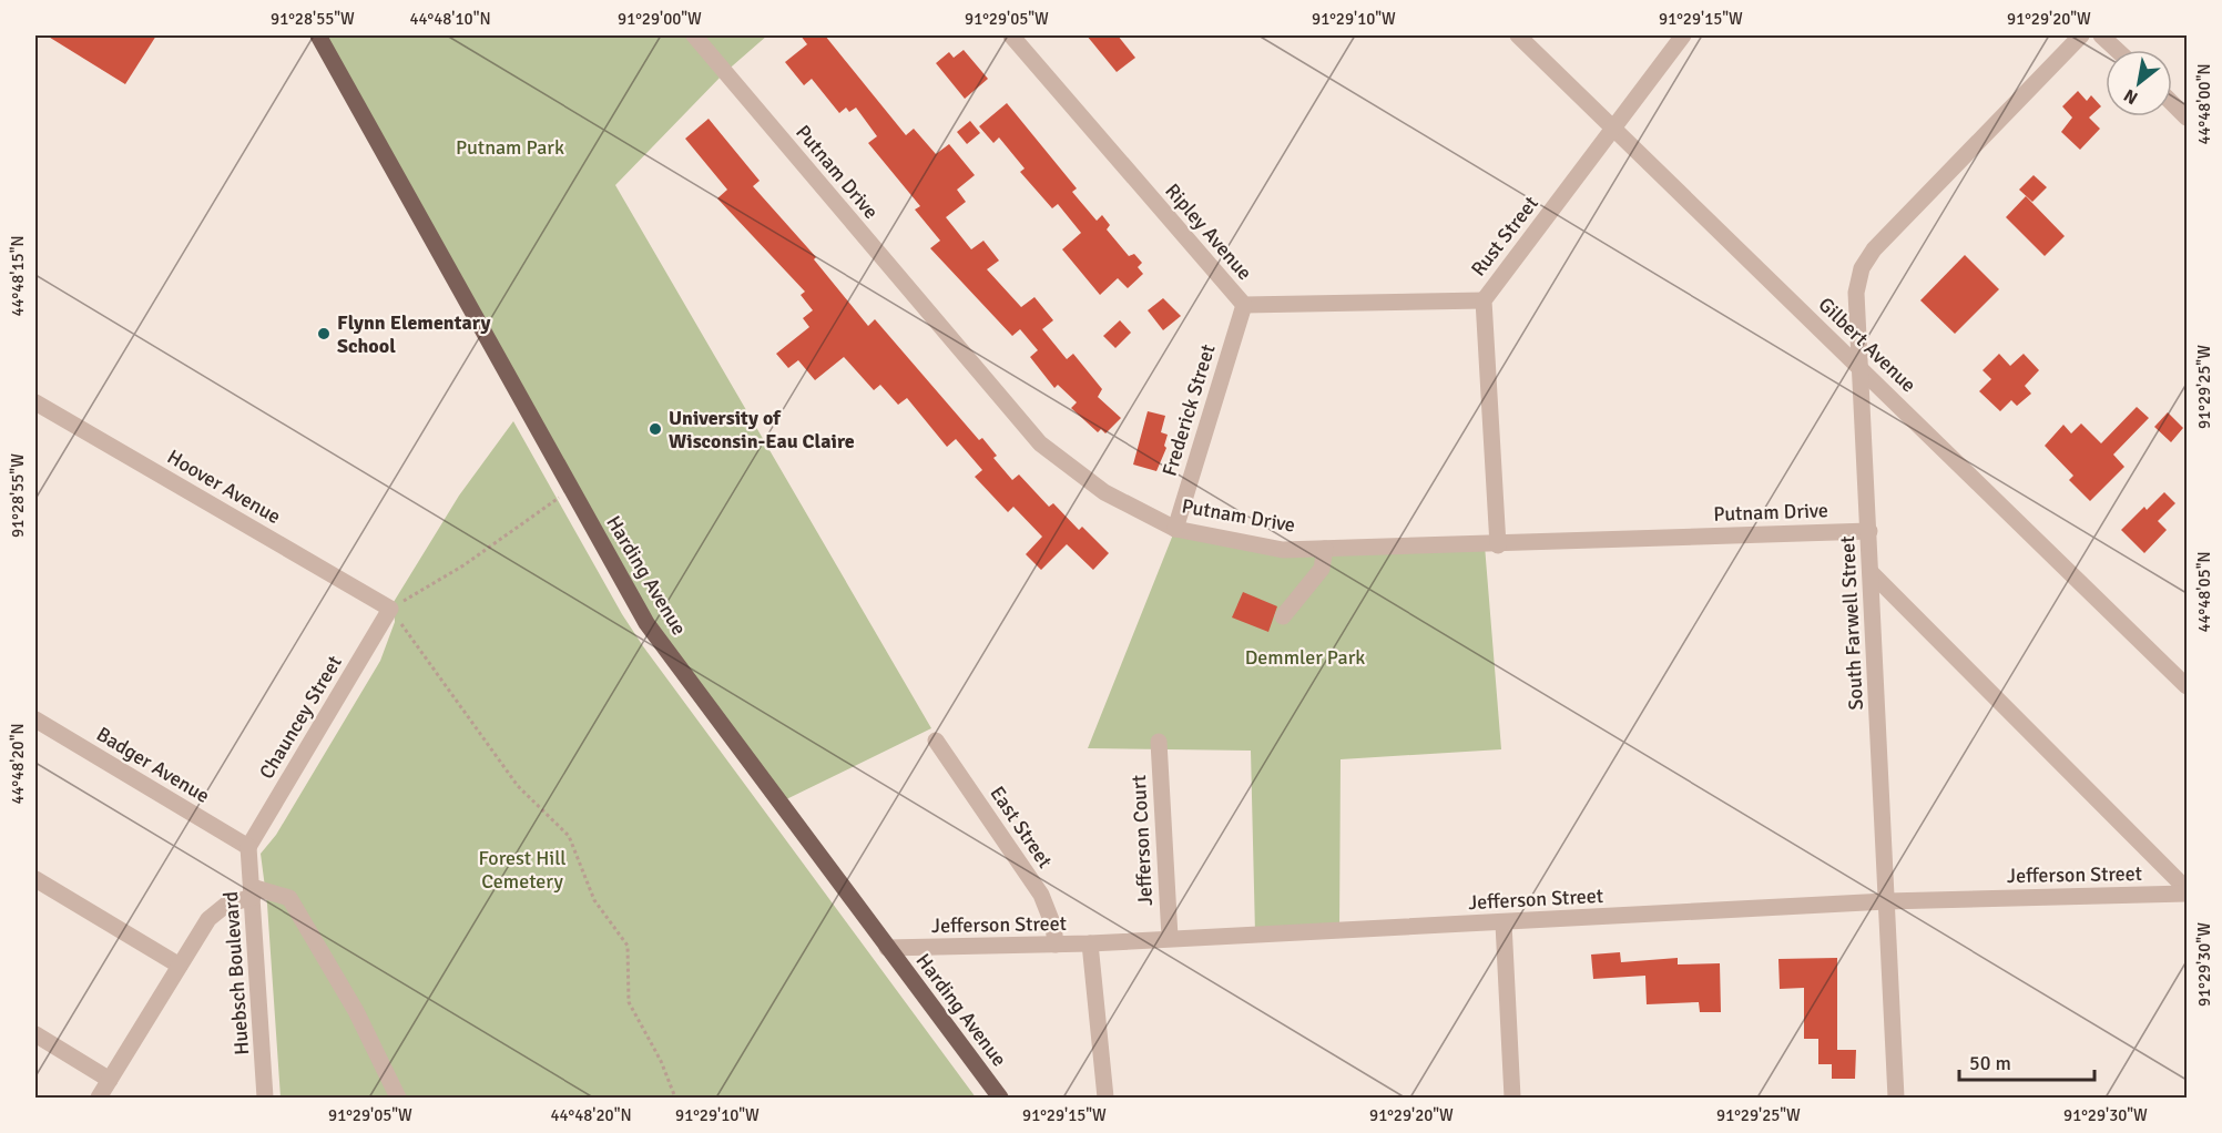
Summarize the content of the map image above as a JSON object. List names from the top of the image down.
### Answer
{
  "streets": {
    "main road": ["Harding Avenue"],
    "street": [
      "Putnam Drive",
      "Ripley Avenue",
      "Rust Street",
      "Gilbert Avenue",
      "Frederick Street",
      "Hoover Avenue",
      "South Farwell Street",
      "Chauncey Street",
      "Badger Avenue",
      "East Street",
      "Jefferson Court",
      "Jefferson Street",
      "Huebsch Boulevard"
    ]
  },
  "crossings": [
    ["Putnam Drive", "Rust Street"],
    ["Putnam Drive", "Frederick Street"],
    ["Putnam Drive", "South Farwell Street"],
    ["Ripley Avenue", "Rust Street"],
    ["Ripley Avenue", "Frederick Street"],
    ["Rust Street", "Gilbert Avenue"],
    ["Gilbert Avenue", "South Farwell Street"],
    ["Hoover Avenue", "Chauncey Street"],
    ["Harding Avenue", "Jefferson Street"],
    ["South Farwell Street", "Jefferson Street"],
    ["Chauncey Street", "Badger Avenue"],
    ["Chauncey Street", "Huebsch Boulevard"],
    ["Badger Avenue", "Huebsch Boulevard"],
    ["East Street", "Jefferson Street"],
    ["Jefferson Court", "Jefferson Street"]
  ],
  "parks": ["Putnam Park", "Demmler Park", "Forest Hill Cemetery"],
  "places": ["Flynn Elementary School", "University of Wisconsin-Eau Claire"],
  "scale_bar": "50 m",
  "north": "bottom left",
  "coordinates": [
    "91°28'55\"W",
    "44°48'10\"N",
    "91°29'00\"W",
    "91°29'05\"W",
    "91°29'10\"W",
    "91°29'15\"W",
    "91°29'20\"W",
    "44°48'00\"N",
    "44°48'15\"N",
    "91°29'25\"W",
    "44°48'05\"N",
    "44°48'20\"N",
    "91°29'30\"W"
  ]
}
